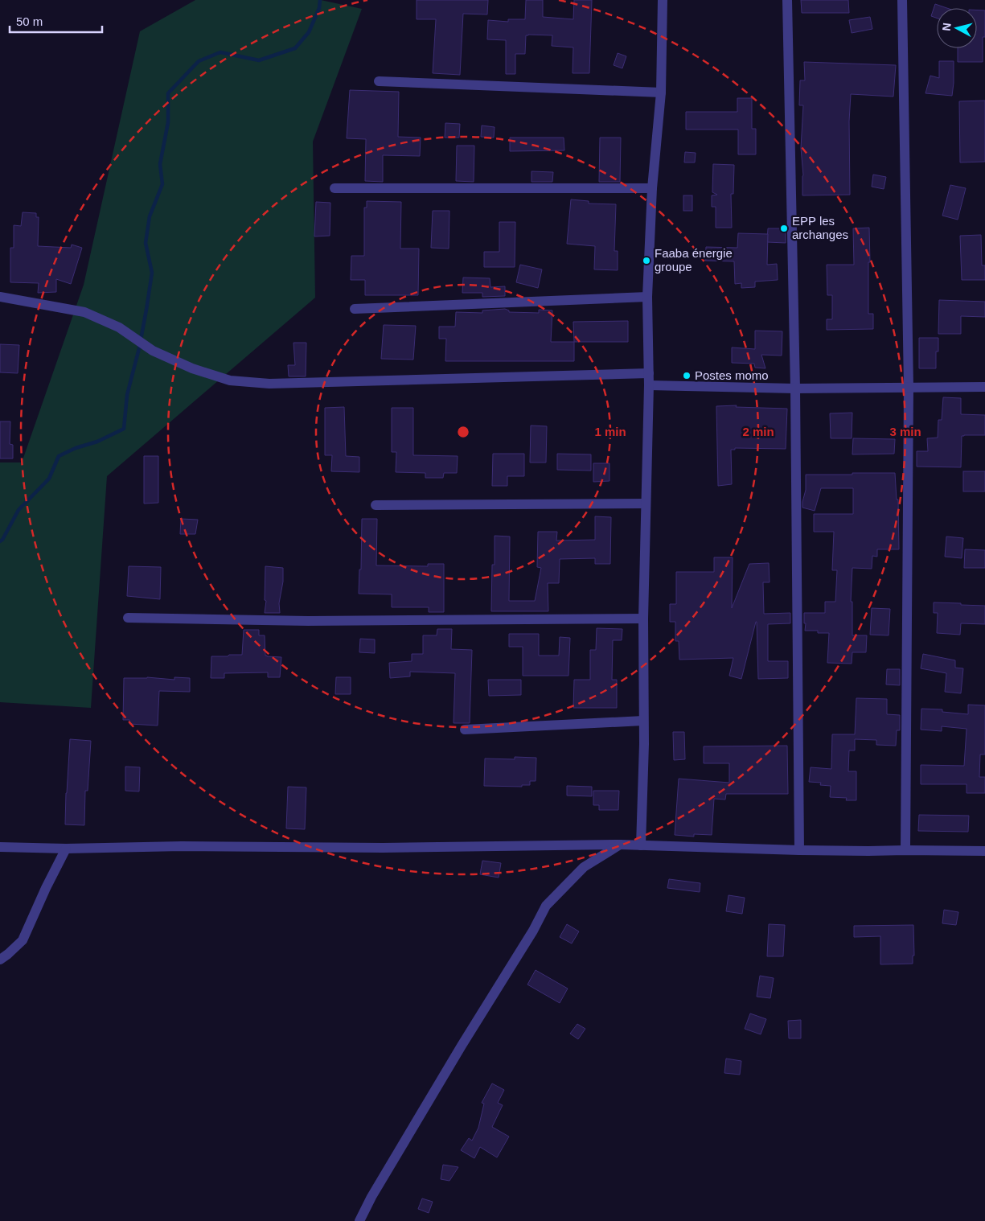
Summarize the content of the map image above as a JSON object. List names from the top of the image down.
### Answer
{
  "places": ["EPP les archanges", "Faaba énergie groupe", "Postes momo"],
  "scale_bar": "50 m",
  "north": "left",
  "rings": ["1 min", "2 min", "3 min"]
}
